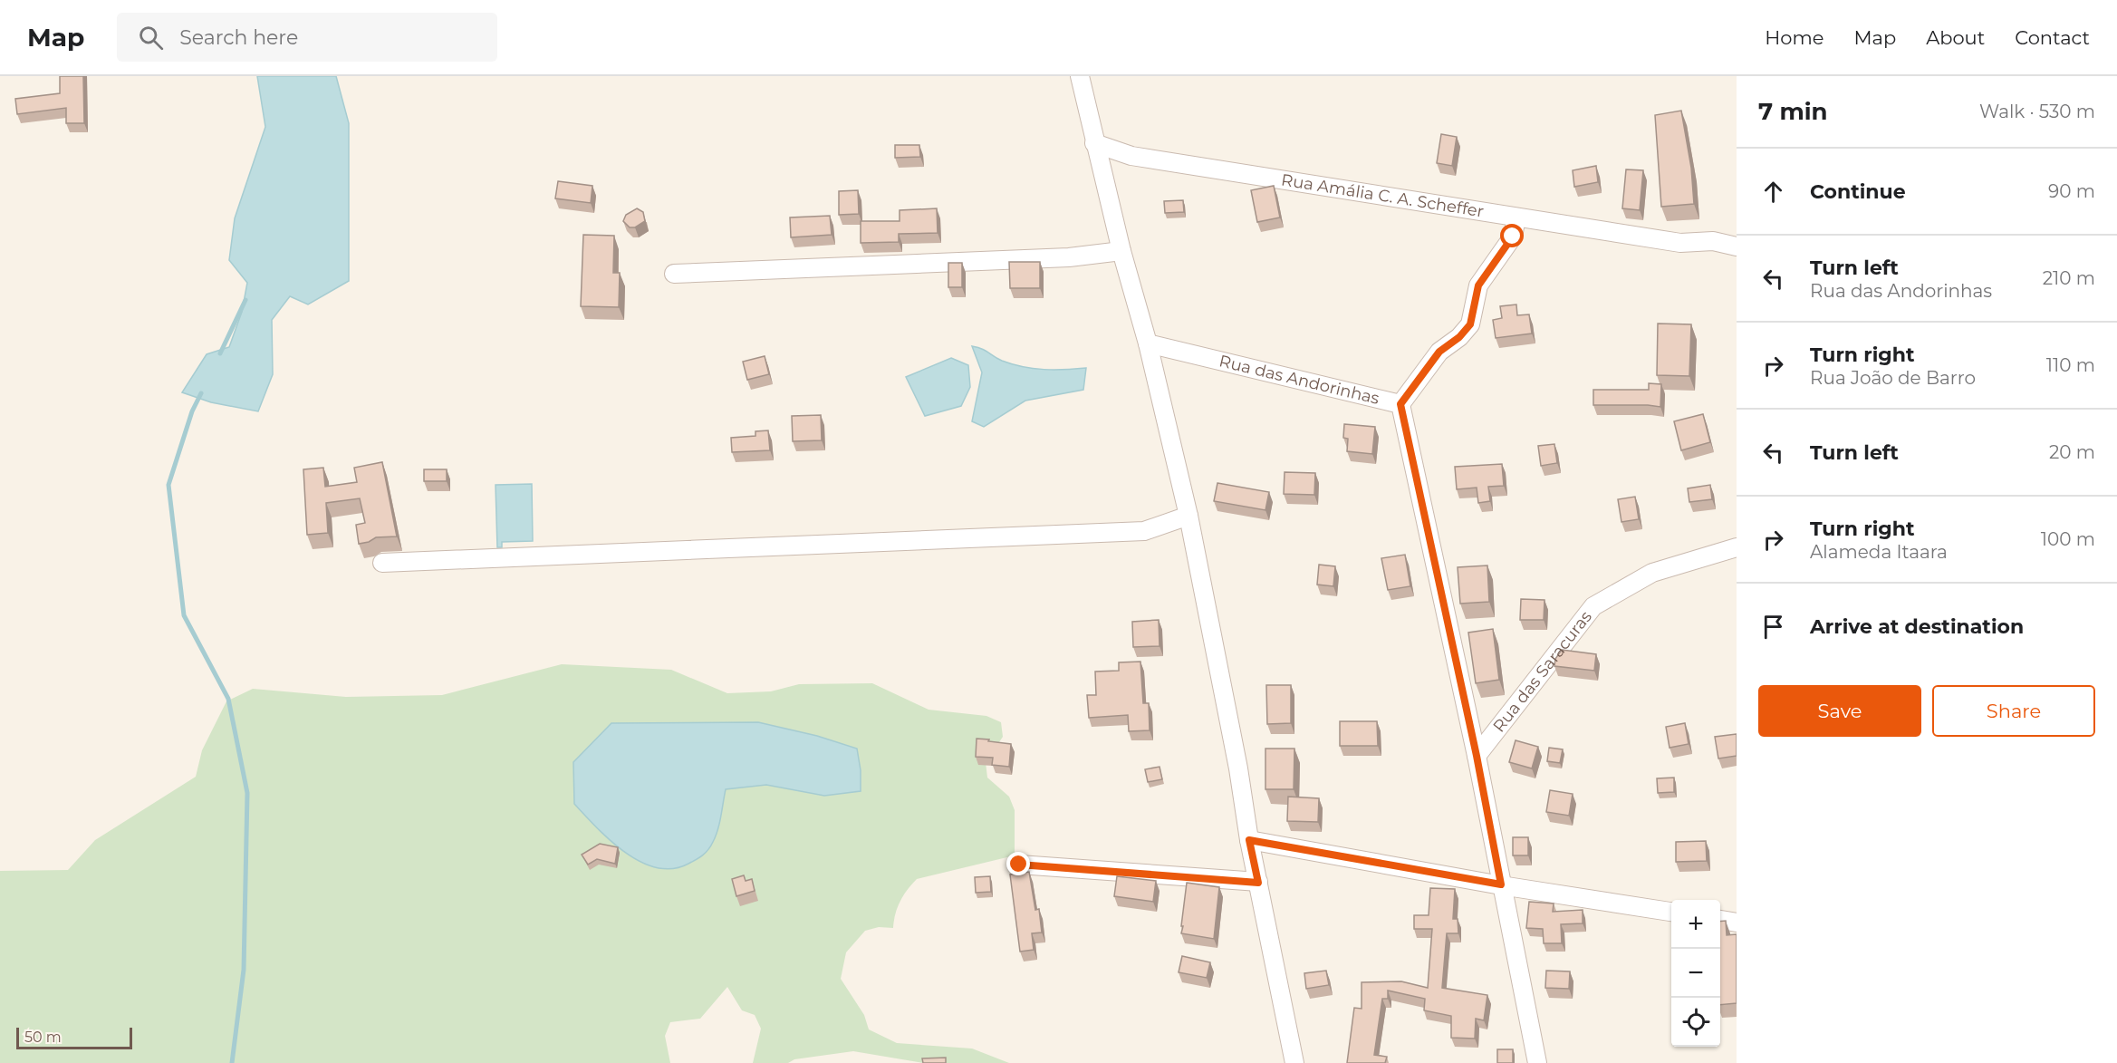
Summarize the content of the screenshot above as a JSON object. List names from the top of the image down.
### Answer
{
  "streets": {
    "street": ["Rua Amália C. A. Scheffer", "Rua das Andorinhas", "Rua das Saracuras"]
  },
  "crossings": [
    ["Rua das Andorinhas", "Rua das Saracuras"]
  ],
  "scale_bar": "50 m",
  "page": {
    "header": "Map",
    "search": "Search here",
    "nav": [
      "Home",
      "Map",
      "About",
      "Contact"
    ],
    "heading": ["7 min", "Walk · 530 m"],
    "list": [
      ["Continue", "90 m"],
      ["Turn left", "Rua das Andorinhas", "210 m"],
      ["Turn right", "Rua João de Barro", "110 m"],
      ["Turn left", "20 m"],
      ["Turn right", "Alameda Itaara", "100 m"],
      "Arrive at destination"
    ],
    "buttons": ["Save", "Share"],
    "map_buttons": ["+", "−"],
    "scale": "50 m"
  }
}
